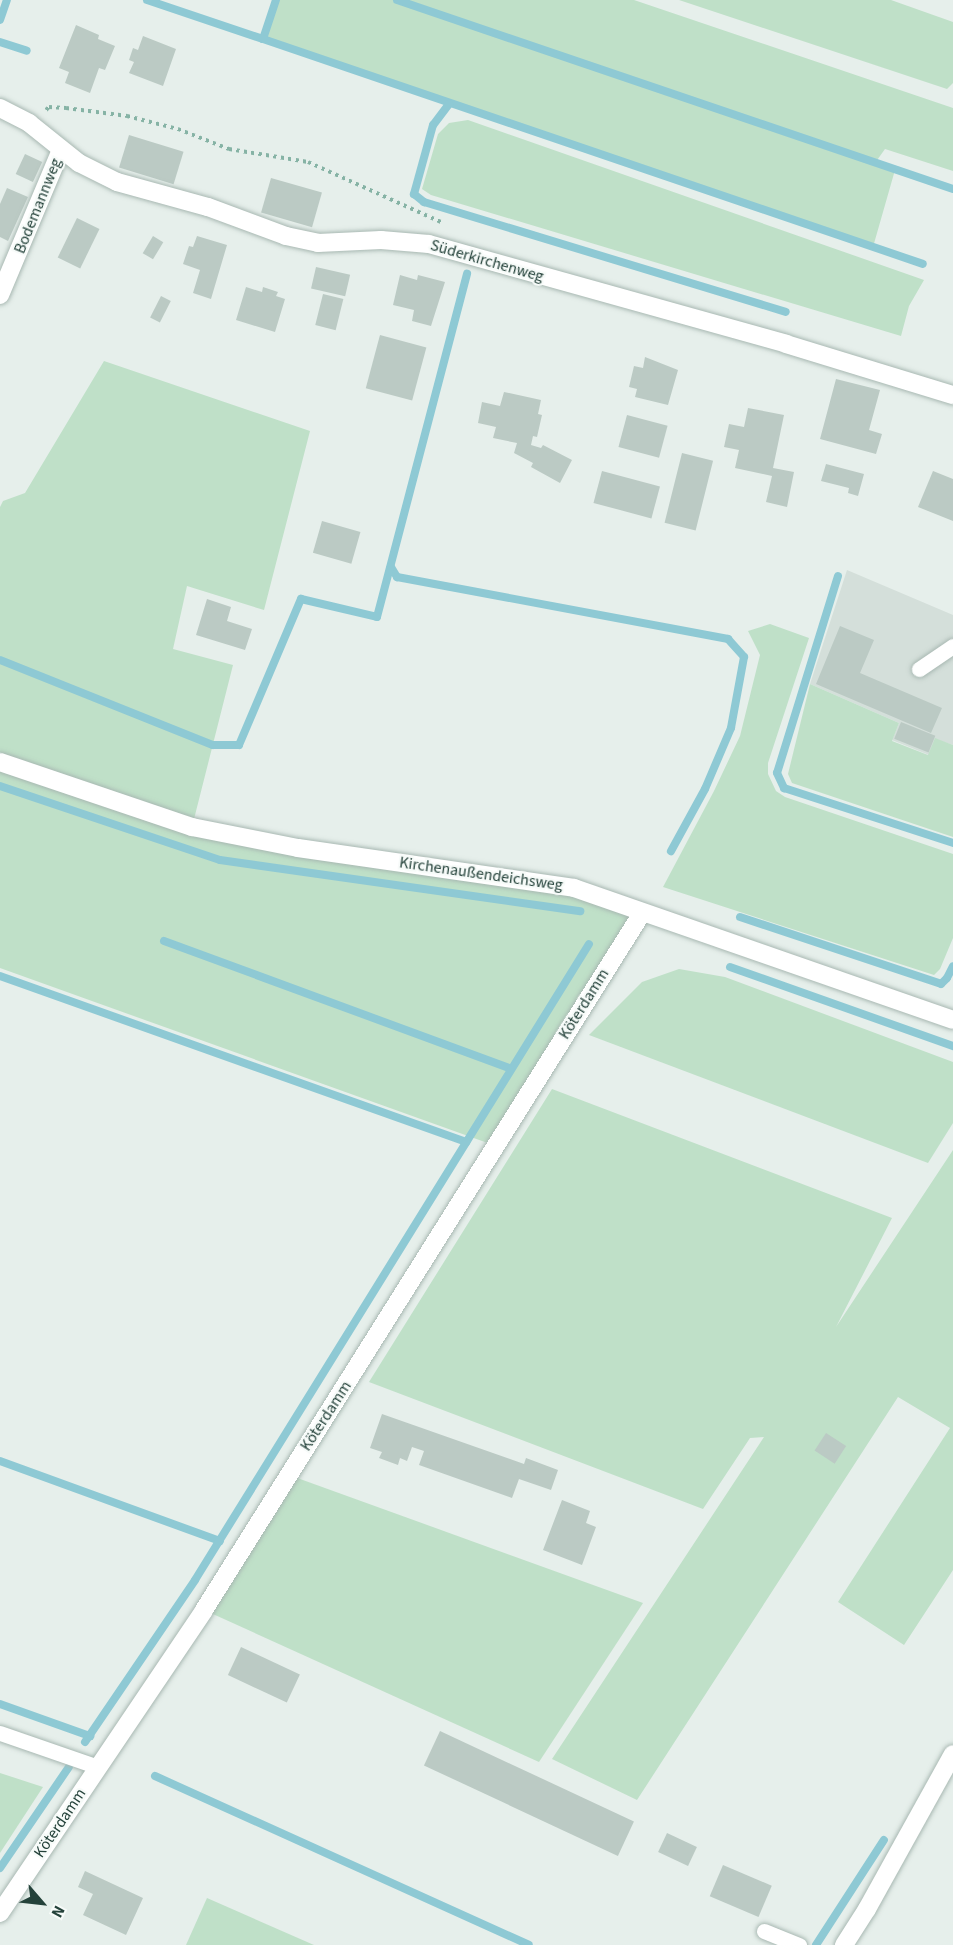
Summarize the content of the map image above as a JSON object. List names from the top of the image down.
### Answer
{
  "streets": {
    "street": [
      "Bodemannweg",
      "Süderkirchenweg",
      "Kirchenaußendeichsweg",
      "Köterdamm"
    ]
  },
  "crossings": [
    ["Bodemannweg", "Süderkirchenweg"],
    ["Kirchenaußendeichsweg", "Köterdamm"]
  ],
  "north": "bottom right"
}
